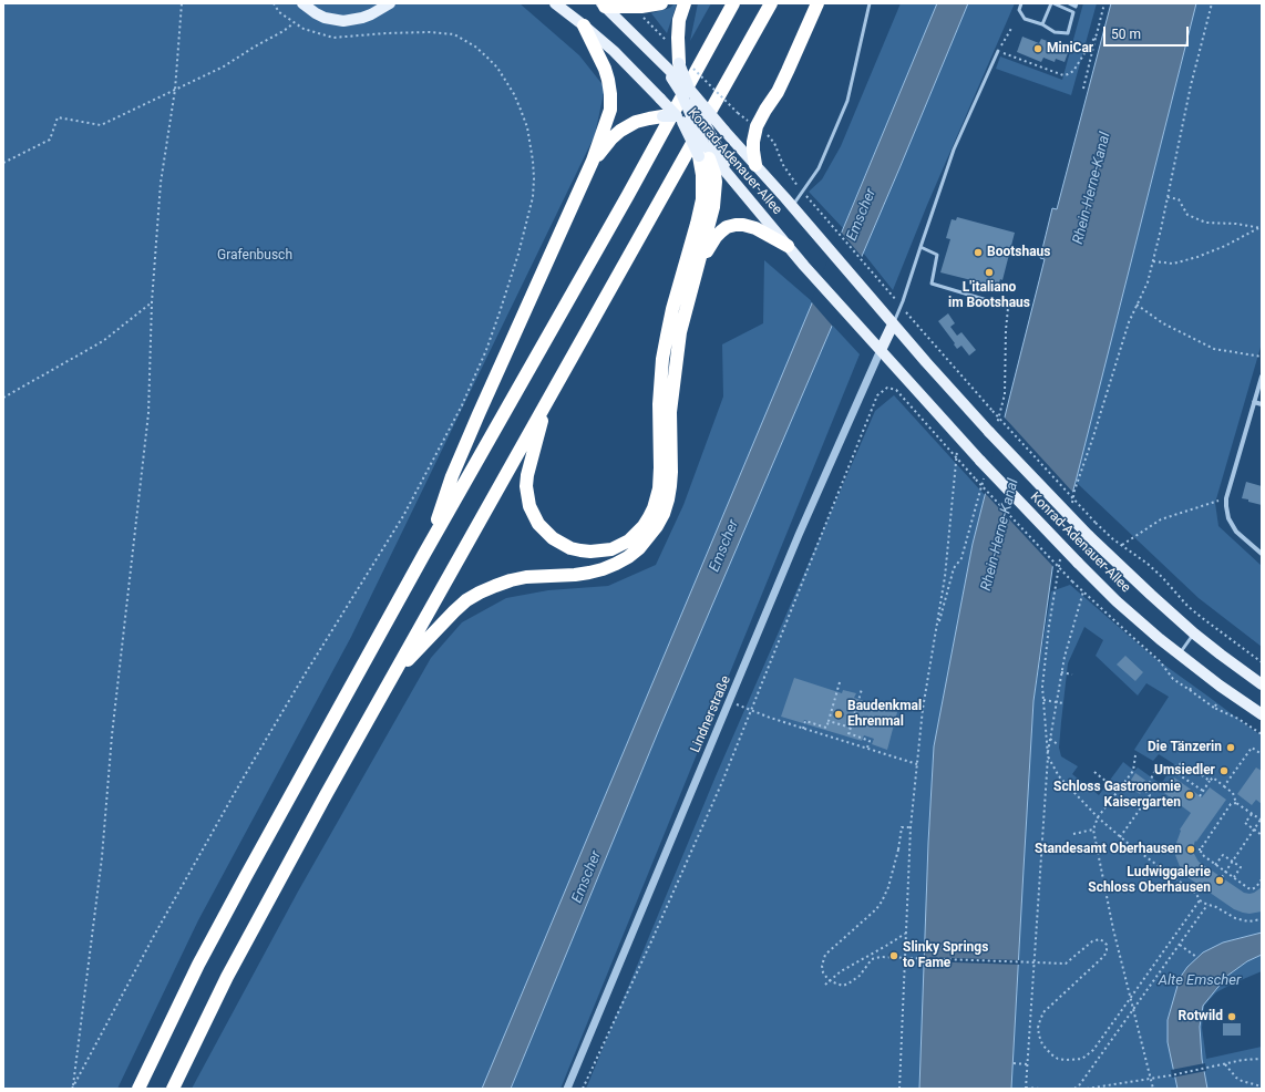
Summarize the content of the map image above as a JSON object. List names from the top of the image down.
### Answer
{
  "streets": {
    "main road": ["Konrad-Adenauer-Allee"],
    "street": ["Lindnerstraße"]
  },
  "crossings": [
    ["Konrad-Adenauer-Allee", "Lindnerstraße"]
  ],
  "water": ["Rhein-Herne-Kanal", "Emscher", "Alte Emscher"],
  "parks": ["Grafenbusch"],
  "places": [
    "MiniCar",
    "Bootshaus",
    "L'italiano im Bootshaus",
    "Baudenkmal Ehrenmal",
    "Die Tänzerin",
    "Umsiedler",
    "Schloss Gastronomie Kaisergarten",
    "Standesamt Oberhausen",
    "Ludwiggalerie Schloss Oberhausen",
    "Slinky Springs to Fame",
    "Rotwild"
  ],
  "scale_bar": "50 m"
}
